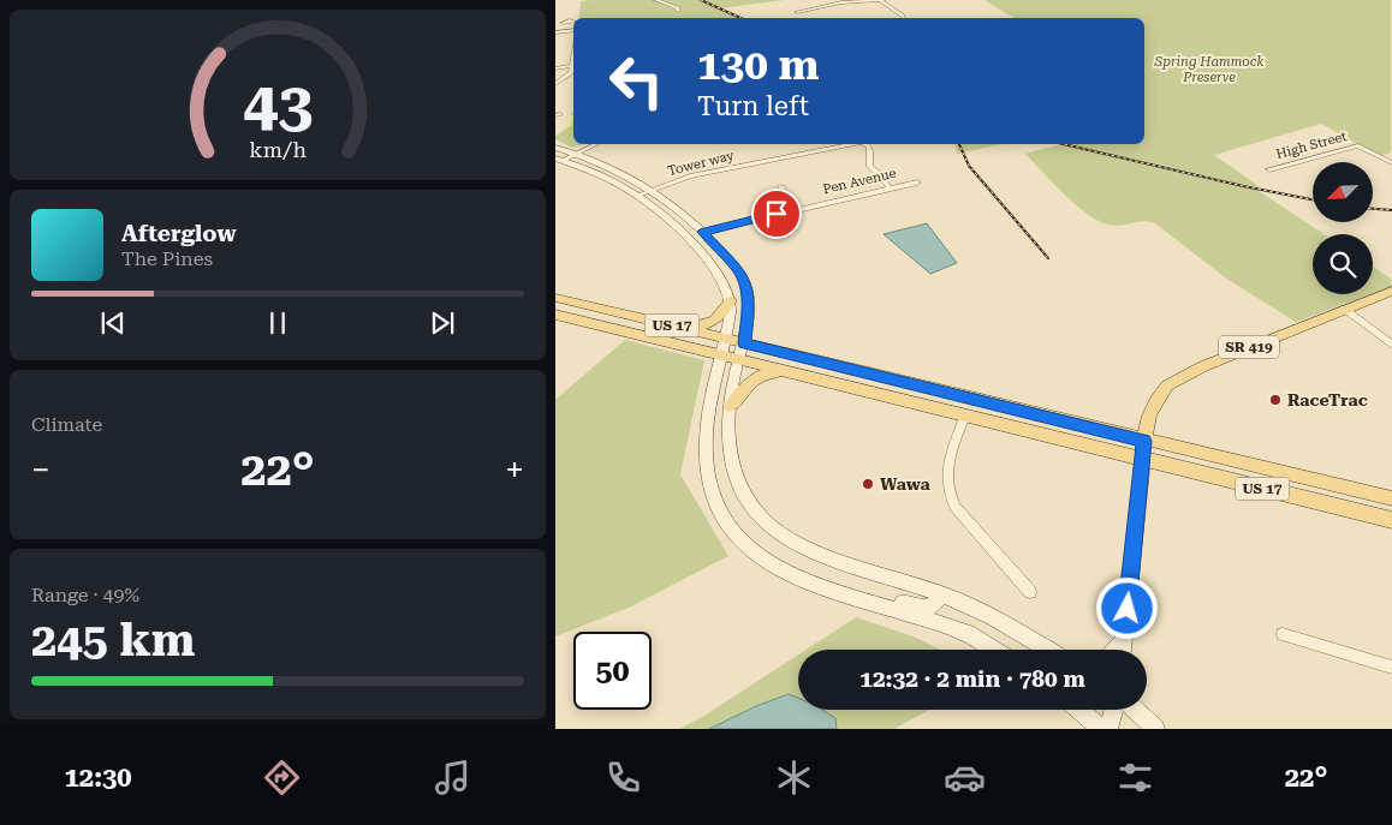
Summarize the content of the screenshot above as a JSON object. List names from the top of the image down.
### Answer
{
  "streets": {
    "main road": ["US 17", "SR 419"],
    "street": ["High Street", "Tower way", "Pen Avenue"]
  },
  "crossings": [
    ["US 17", "SR 419"]
  ],
  "parks": ["Spring Hammock Preserve"],
  "places": ["RaceTrac", "Wawa"],
  "north": "bottom left",
  "page": {
    "turn": ["130 m", "Turn left"],
    "song": ["Afterglow", "The Pines"],
    "tile": [
      "Climate",
      ["Range · 49%", "245 km"]
    ],
    "heat": ["−", "22°", "+"],
    "limit": "50",
    "trip": "12:32 · 2 min · 780 m",
    "tabs": ["12:30", "22°"],
    "gauge": ["43", "km/h"]
  }
}
